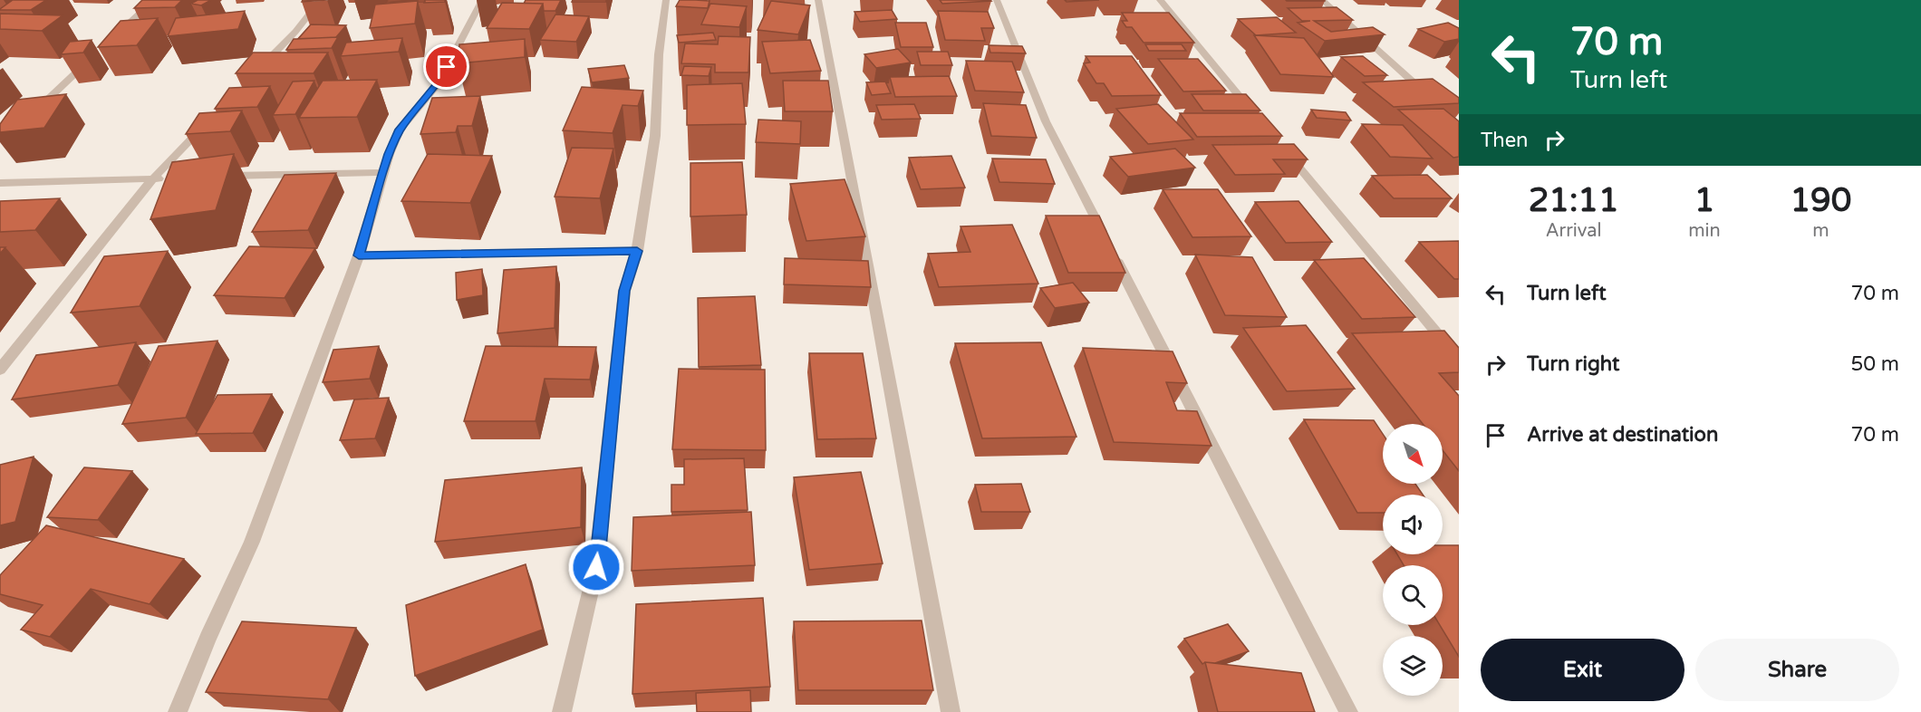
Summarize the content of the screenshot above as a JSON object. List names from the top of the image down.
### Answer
{
  "north": "bottom right",
  "page": {
    "turn": ["70 m", "Turn left"],
    "then": "Then",
    "eta": [
      "21:11",
      "Arrival",
      "1",
      "min",
      "190",
      "m"
    ],
    "list": [
      {
        "name": "Turn left",
        "value": "70 m"
      },
      {
        "name": "Turn right",
        "value": "50 m"
      },
      {
        "name": "Arrive at destination",
        "value": "70 m"
      }
    ],
    "buttons": ["Exit", "Share"]
  }
}
